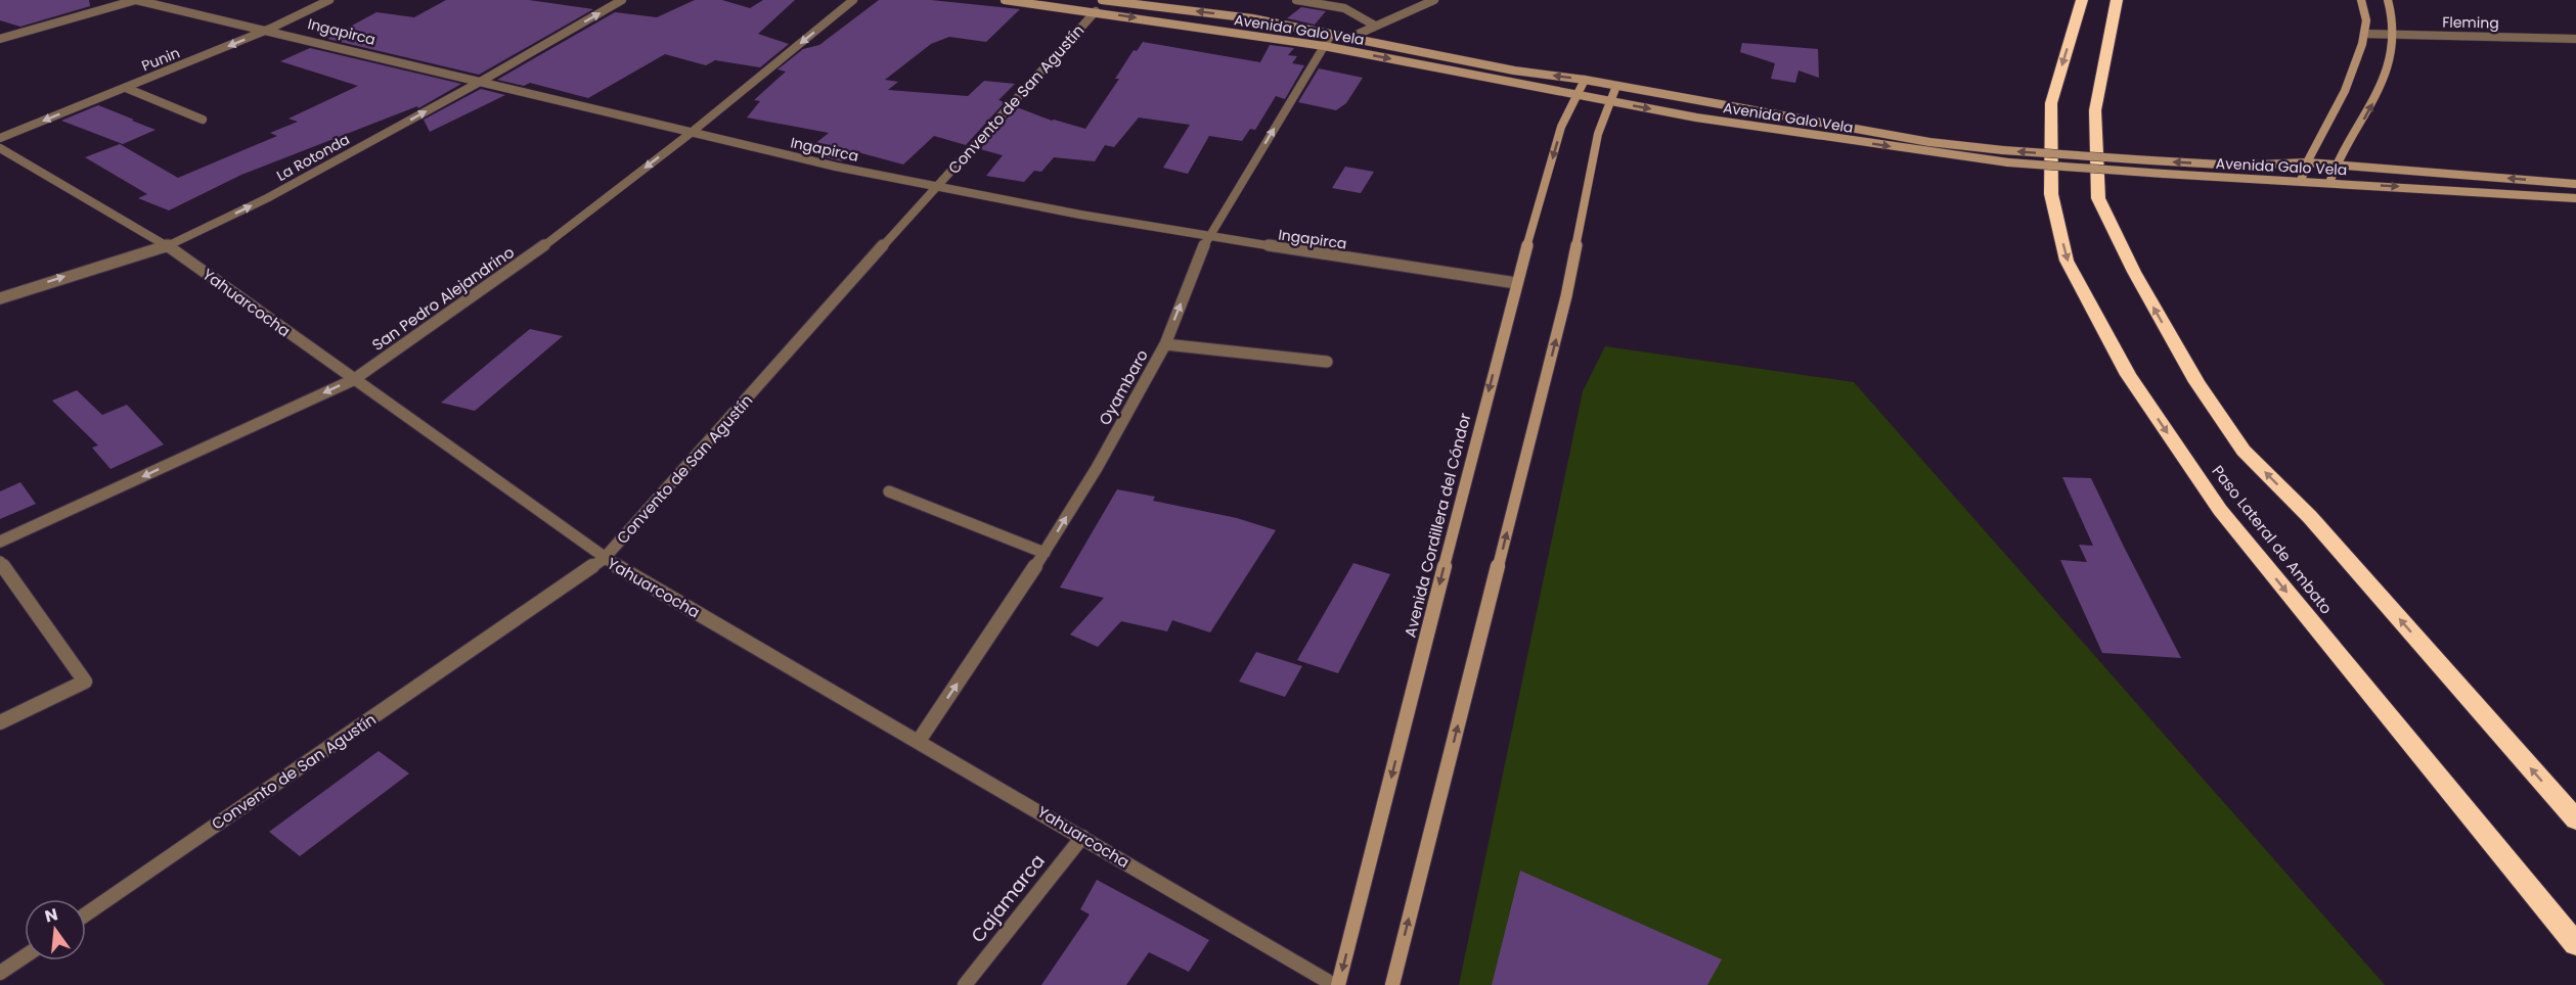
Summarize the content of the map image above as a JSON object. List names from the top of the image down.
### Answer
{
  "streets": {
    "highway": ["Paso Lateral de Ambato"],
    "main road": ["Avenida Galo Vela", "Avenida Cordillera del Cóndor"],
    "street": [
      "Fleming",
      "Ingapirca",
      "Punin",
      "Convento de San Agustín",
      "La Rotonda",
      "San Pedro Alejandrino",
      "Yahuarcocha",
      "Oyambaro",
      "Cajamarca"
    ]
  },
  "crossings": [
    ["Avenida Galo Vela", "Convento de San Agustín"],
    ["Avenida Galo Vela", "Oyambaro"],
    ["Avenida Galo Vela", "Avenida Cordillera del Cóndor"],
    ["Ingapirca", "Punin"],
    ["Ingapirca", "Convento de San Agustín"],
    ["Ingapirca", "La Rotonda"],
    ["Ingapirca", "San Pedro Alejandrino"],
    ["Ingapirca", "Oyambaro"],
    ["Ingapirca", "Avenida Cordillera del Cóndor"],
    ["Convento de San Agustín", "Yahuarcocha"],
    ["La Rotonda", "Yahuarcocha"],
    ["San Pedro Alejandrino", "Yahuarcocha"],
    ["Yahuarcocha", "Oyambaro"],
    ["Yahuarcocha", "Avenida Cordillera del Cóndor"],
    ["Yahuarcocha", "Cajamarca"]
  ],
  "one_way": ["La Rotonda", "San Pedro Alejandrino", "Oyambaro"],
  "north": "top"
}
